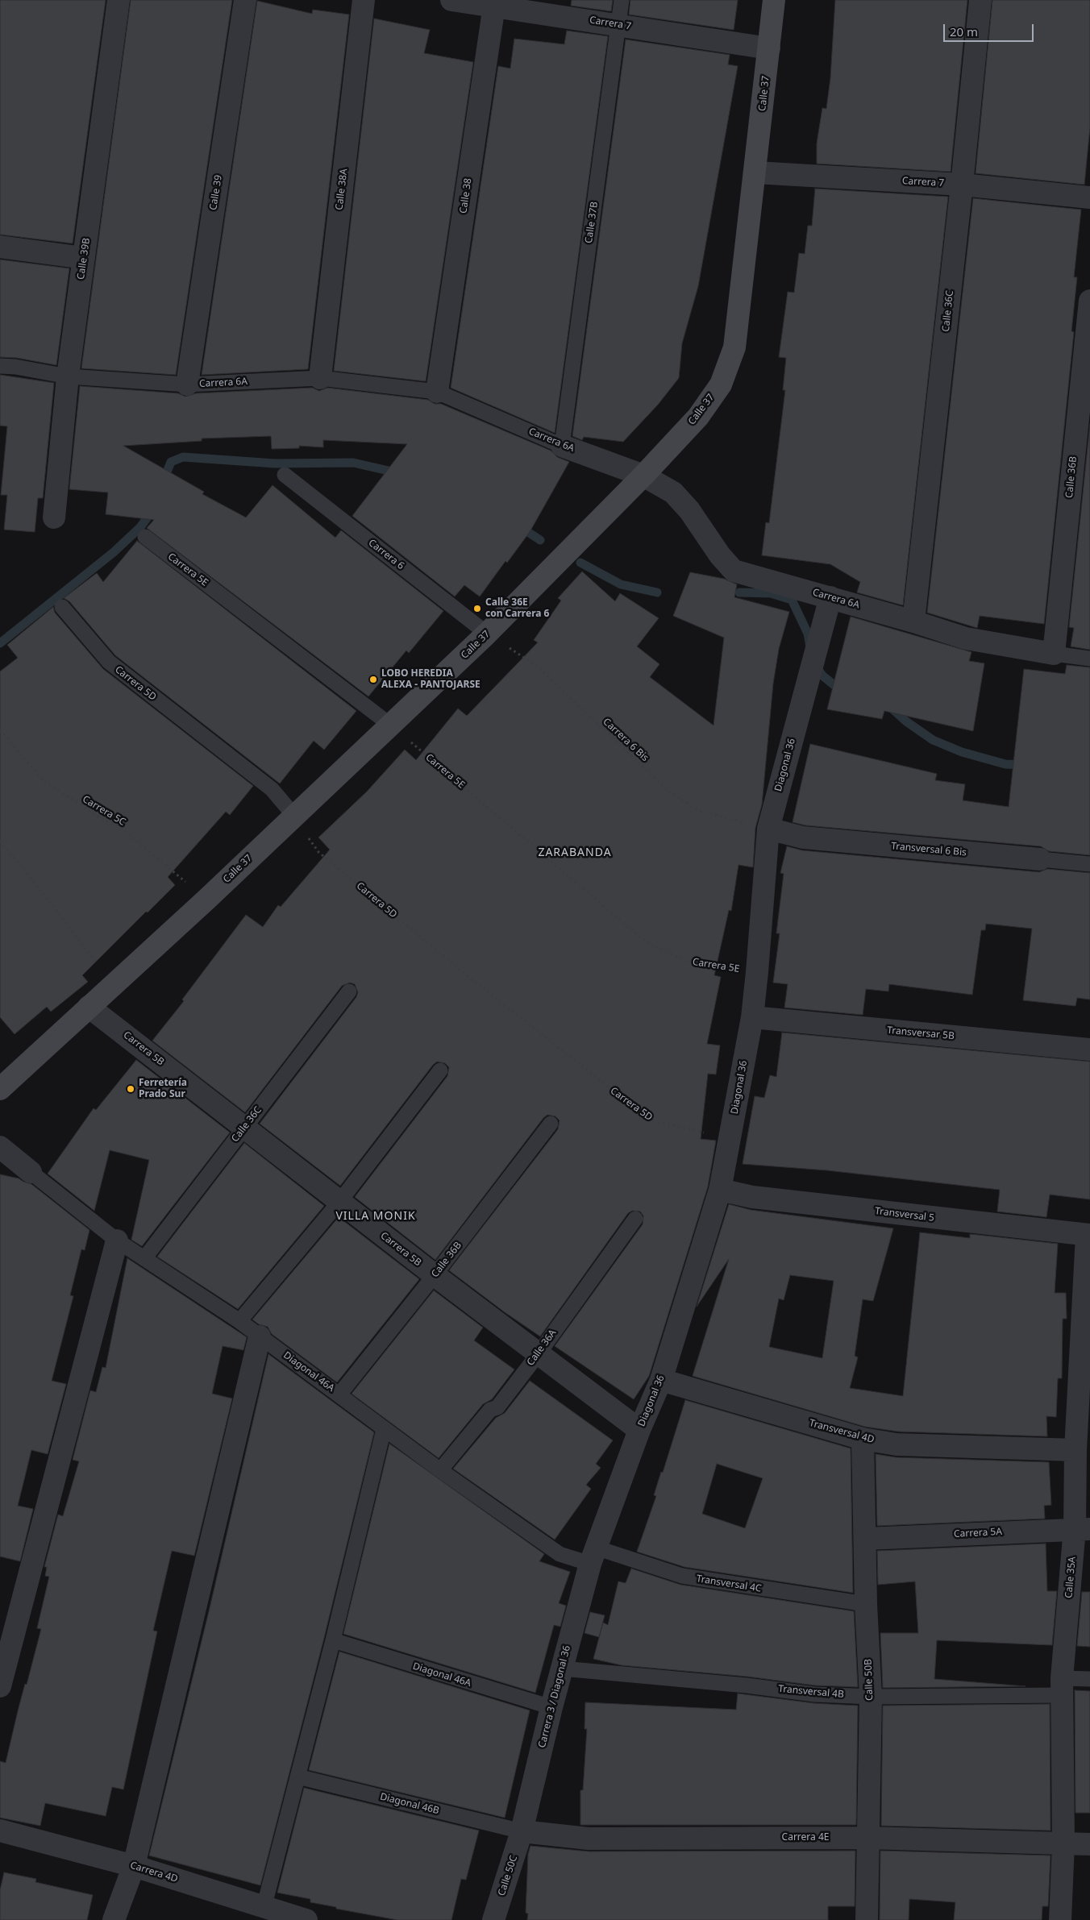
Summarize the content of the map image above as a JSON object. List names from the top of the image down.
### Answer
{
  "streets": {
    "main road": ["Calle 37"],
    "street": [
      "Carrera 7",
      "Calle 38A",
      "Calle 39",
      "Calle 38",
      "Calle 39B",
      "Calle 36C",
      "Carrera 6A",
      "Calle 36B",
      "Diagonal 36",
      "Transversal 6 Bis",
      "Transversar 5B",
      "Carrera 5B",
      "Transversal 5",
      "Transversal 4D",
      "Carrera 5A",
      "Calle 35A",
      "Calle 50B",
      "Carrera 3 / Diagonal 36",
      "Carrera 4E",
      "Carrera 4D",
      "Calle 50C"
    ],
    "lane": [
      "Calle 37B",
      "Carrera 6",
      "Carrera 5E",
      "Carrera 5D",
      "Calle 36A",
      "Diagonal 46A",
      "Transversal 4C",
      "Transversal 4B",
      "Diagonal 46B"
    ],
    "path": ["Carrera 6 Bis", "Carrera 5C"]
  },
  "crossings": [
    ["Carrera 7", "Calle 37"],
    ["Carrera 7", "Calle 38"],
    ["Carrera 7", "Calle 37B"],
    ["Carrera 7", "Calle 36C"],
    ["Calle 37", "Carrera 6A"],
    ["Calle 37", "Carrera 6"],
    ["Calle 37", "Carrera 5E"],
    ["Calle 37", "Carrera 5D"],
    ["Calle 37", "Carrera 6 Bis"],
    ["Calle 37", "Carrera 5C"],
    ["Calle 37", "Carrera 5B"],
    ["Calle 38A", "Carrera 6A"],
    ["Calle 39", "Carrera 6A"],
    ["Calle 38", "Carrera 6A"],
    ["Calle 37B", "Carrera 6A"],
    ["Calle 39B", "Carrera 6A"],
    ["Calle 36C", "Carrera 6A"],
    ["Calle 36C", "Carrera 5B"],
    ["Calle 36C", "Diagonal 46A"],
    ["Carrera 6A", "Calle 36B"],
    ["Carrera 6A", "Diagonal 36"],
    ["Calle 36B", "Carrera 5B"],
    ["Calle 36B", "Diagonal 46A"],
    ["Carrera 6", "Carrera 6 Bis"],
    ["Carrera 5E", "Diagonal 36"],
    ["Carrera 5D", "Diagonal 36"],
    ["Carrera 6 Bis", "Diagonal 36"],
    ["Carrera 6 Bis", "Transversal 6 Bis"],
    ["Diagonal 36", "Transversal 6 Bis"],
    ["Diagonal 36", "Transversar 5B"],
    ["Diagonal 36", "Carrera 5B"],
    ["Diagonal 36", "Transversal 5"],
    ["Diagonal 36", "Diagonal 46A"],
    ["Diagonal 36", "Transversal 4D"],
    ["Diagonal 36", "Transversal 4C"],
    ["Diagonal 36", "Carrera 3 / Diagonal 36"],
    ["Carrera 5B", "Calle 36A"],
    ["Transversal 5", "Calle 35A"],
    ["Calle 36A", "Diagonal 46A"],
    ["Diagonal 46A", "Transversal 4C"],
    ["Diagonal 46A", "Carrera 3 / Diagonal 36"],
    ["Transversal 4D", "Calle 35A"],
    ["Transversal 4D", "Calle 50B"],
    ["Carrera 5A", "Calle 35A"],
    ["Carrera 5A", "Calle 50B"],
    ["Calle 35A", "Transversal 4B"],
    ["Calle 35A", "Carrera 4E"],
    ["Transversal 4C", "Calle 50B"],
    ["Transversal 4C", "Carrera 3 / Diagonal 36"],
    ["Calle 50B", "Transversal 4B"],
    ["Calle 50B", "Carrera 4E"],
    ["Transversal 4B", "Carrera 3 / Diagonal 36"],
    ["Carrera 3 / Diagonal 36", "Diagonal 46B"],
    ["Carrera 3 / Diagonal 36", "Carrera 4E"],
    ["Carrera 3 / Diagonal 36", "Calle 50C"],
    ["Diagonal 46B", "Carrera 4E"],
    ["Diagonal 46B", "Calle 50C"],
    ["Carrera 4E", "Calle 50C"]
  ],
  "districts": ["ZARABANDA", "VILLA MONIK"],
  "places": ["Calle 36E con Carrera 6", "LOBO HEREDIA ALEXA - PANTOJARSE", "Ferretería Prado Sur"],
  "scale_bar": "20 m"
}
